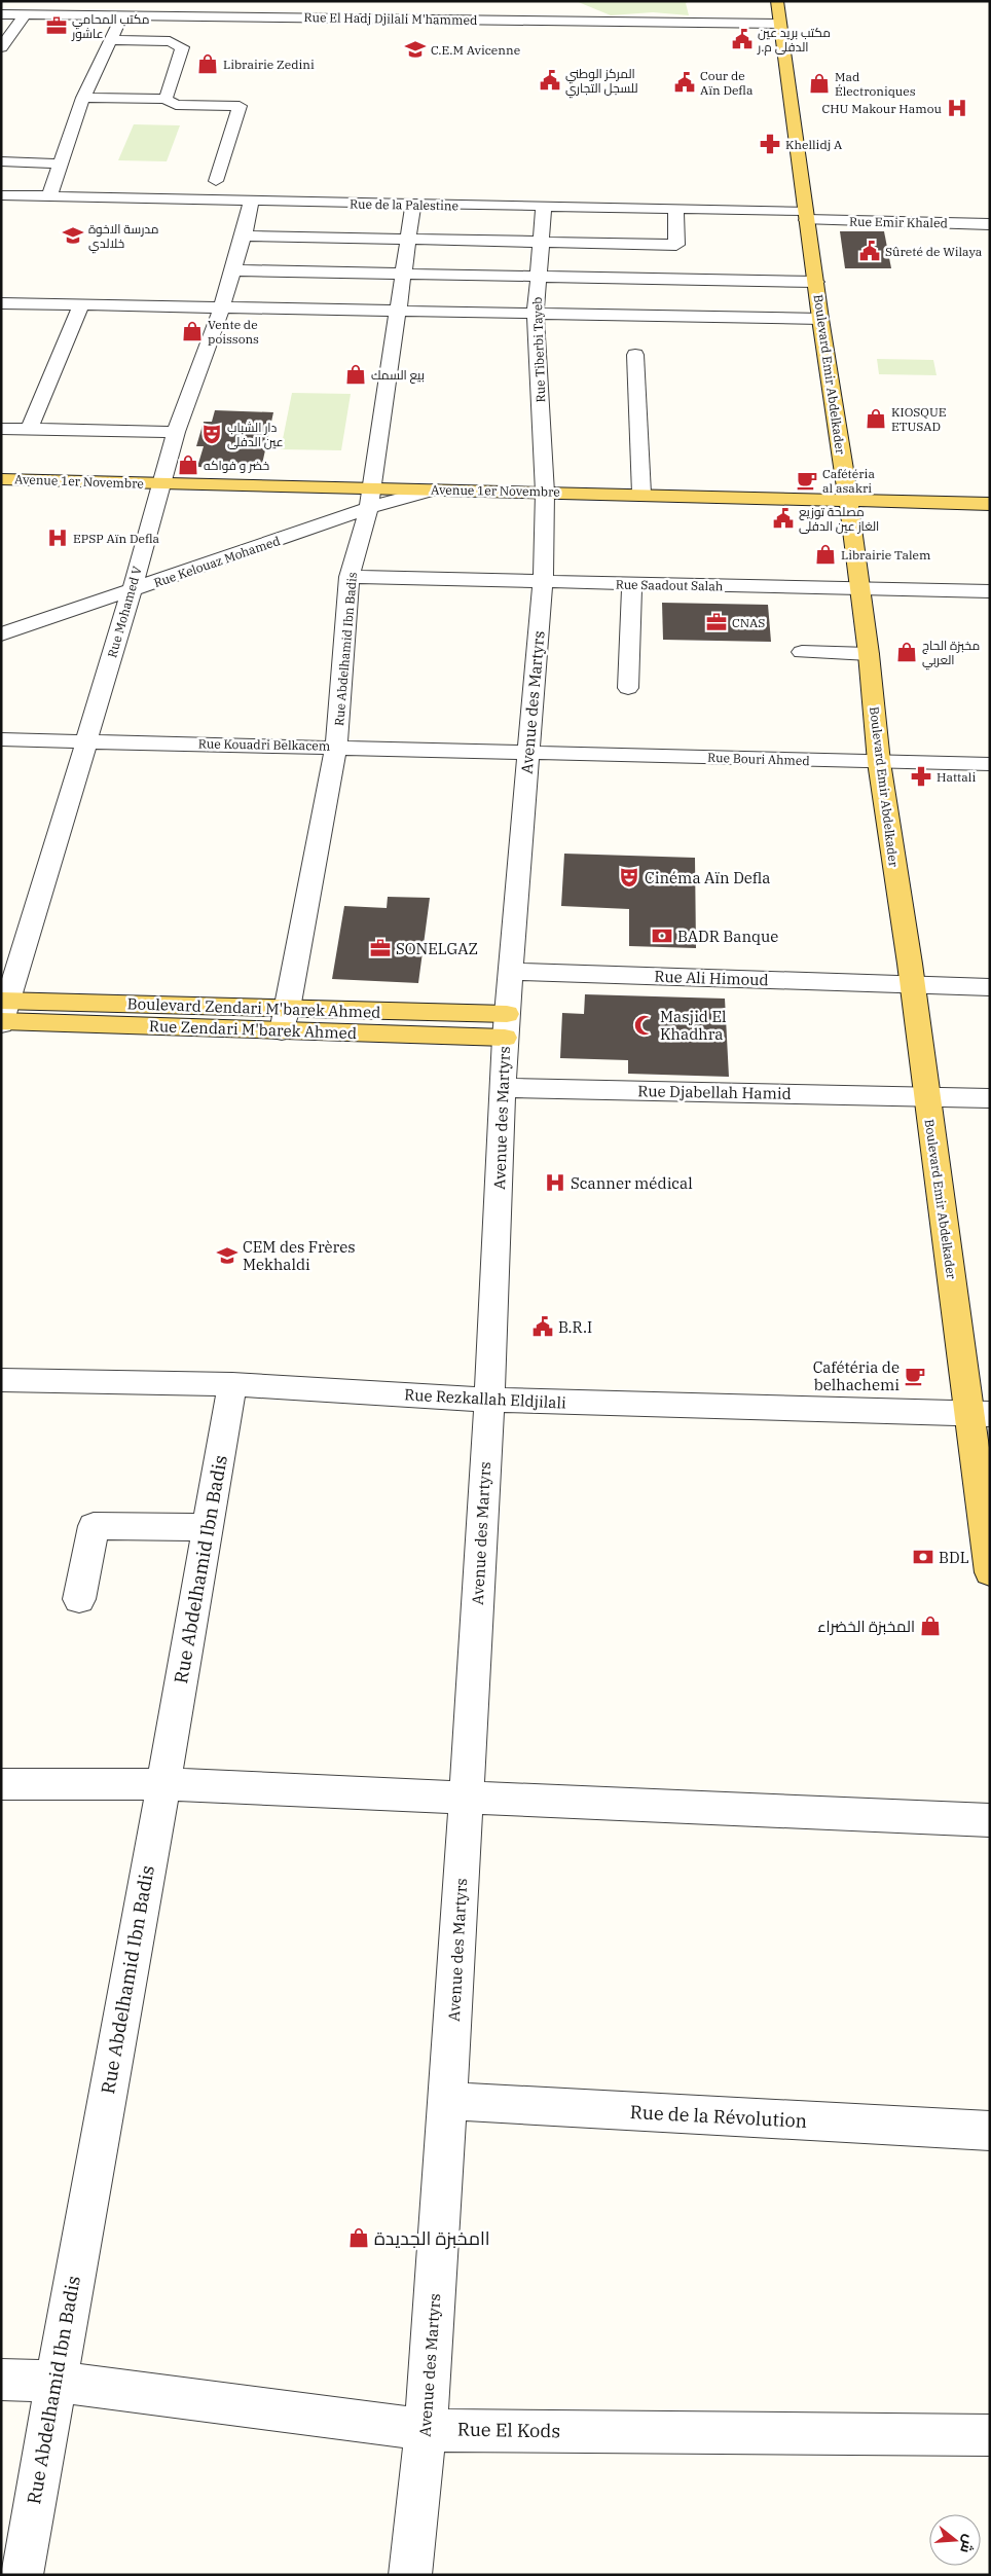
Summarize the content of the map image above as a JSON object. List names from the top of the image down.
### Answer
{
  "streets": {
    "main road": ["Boulevard Emir Abdelkader", "Avenue 1er Novembre", "Rue Zendari M'barek Ahmed"],
    "street": [
      "Rue El Hadj Djilali M'hammed",
      "Rue de la Palestine",
      "Rue Emir Khaled",
      "Rue Tiberbi Tayeb",
      "Rue Kelouaz Mohamed",
      "Rue Saadout Salah",
      "Rue Mohamed V",
      "Rue Abdelhamid Ibn Badis",
      "Avenue des Martyrs",
      "Rue Kouadri Belkacem",
      "Rue Bouri Ahmed",
      "Rue Ali Himoud",
      "Rue Djabellah Hamid",
      "Rue Rezkallah Eldjilali",
      "Rue de la Révolution",
      "Rue El Kods"
    ]
  },
  "crossings": [
    ["Rue El Hadj Djilali M'hammed", "Boulevard Emir Abdelkader"],
    ["Rue de la Palestine", "Rue Emir Khaled"],
    ["Rue de la Palestine", "Rue Tiberbi Tayeb"],
    ["Rue de la Palestine", "Boulevard Emir Abdelkader"],
    ["Rue de la Palestine", "Rue Mohamed V"],
    ["Rue de la Palestine", "Rue Abdelhamid Ibn Badis"],
    ["Rue Emir Khaled", "Boulevard Emir Abdelkader"],
    ["Rue Tiberbi Tayeb", "Avenue 1er Novembre"],
    ["Rue Tiberbi Tayeb", "Avenue des Martyrs"],
    ["Boulevard Emir Abdelkader", "Avenue 1er Novembre"],
    ["Boulevard Emir Abdelkader", "Rue Saadout Salah"],
    ["Boulevard Emir Abdelkader", "Rue Bouri Ahmed"],
    ["Boulevard Emir Abdelkader", "Rue Ali Himoud"],
    ["Boulevard Emir Abdelkader", "Rue Djabellah Hamid"],
    ["Boulevard Emir Abdelkader", "Rue Rezkallah Eldjilali"],
    ["Avenue 1er Novembre", "Rue Kelouaz Mohamed"],
    ["Avenue 1er Novembre", "Rue Mohamed V"],
    ["Avenue 1er Novembre", "Rue Abdelhamid Ibn Badis"],
    ["Avenue 1er Novembre", "Avenue des Martyrs"],
    ["Rue Kelouaz Mohamed", "Rue Mohamed V"],
    ["Rue Kelouaz Mohamed", "Rue Abdelhamid Ibn Badis"],
    ["Rue Saadout Salah", "Rue Abdelhamid Ibn Badis"],
    ["Rue Saadout Salah", "Avenue des Martyrs"],
    ["Rue Mohamed V", "Rue Kouadri Belkacem"],
    ["Rue Mohamed V", "Rue Zendari M'barek Ahmed"],
    ["Rue Abdelhamid Ibn Badis", "Rue Kouadri Belkacem"],
    ["Rue Abdelhamid Ibn Badis", "Rue Zendari M'barek Ahmed"],
    ["Rue Abdelhamid Ibn Badis", "Rue Rezkallah Eldjilali"],
    ["Rue Abdelhamid Ibn Badis", "Rue El Kods"],
    ["Avenue des Martyrs", "Rue Kouadri Belkacem"],
    ["Avenue des Martyrs", "Rue Bouri Ahmed"],
    ["Avenue des Martyrs", "Rue Ali Himoud"],
    ["Avenue des Martyrs", "Rue Zendari M'barek Ahmed"],
    ["Avenue des Martyrs", "Rue Djabellah Hamid"],
    ["Avenue des Martyrs", "Rue Rezkallah Eldjilali"],
    ["Avenue des Martyrs", "Rue de la Révolution"],
    ["Avenue des Martyrs", "Rue El Kods"],
    ["Rue Kouadri Belkacem", "Rue Bouri Ahmed"]
  ],
  "places": {
    "office": ["مكتب المحامي عاشور", "CNAS", "SONELGAZ"],
    "public building": [
      "مكتب بريد عين الدفلى م.ر",
      "المركز الوطني للسجل التجاري",
      "Cour de Aïn Defla",
      "Sûreté de Wilaya",
      "مصلحة توزيع الغاز عين الدفلى",
      "B.R.I"
    ],
    "school or university": ["C.E.M Avicenne", "مدرسة الاخوة خلالدي", "CEM des Frères Mekhaldi"],
    "shop": [
      "Librairie Zedini",
      "Mad Électroniques",
      "Vente de poissons",
      "بيع السمك",
      "KIOSQUE ETUSAD",
      "خضر و فواكه",
      "Librairie Talem",
      "مخبزة الحاج العربي",
      "المخبزة الخضراء",
      "اامخبزة الجديدة"
    ],
    "hospital": ["CHU Makour Hamou", "EPSP Aïn Defla", "Scanner médical"],
    "pharmacy": ["Khellidj A", "Hattali"],
    "theatre": ["دار الشباب عين الدفلى", "Cinéma Aïn Defla"],
    "cafe": ["Cafétéria al asakri", "Cafétéria de belhachemi"],
    "bank": ["BADR Banque", "BDL"],
    "mosque": ["Masjid El Khadhra"]
  },
  "north": "right"
}
